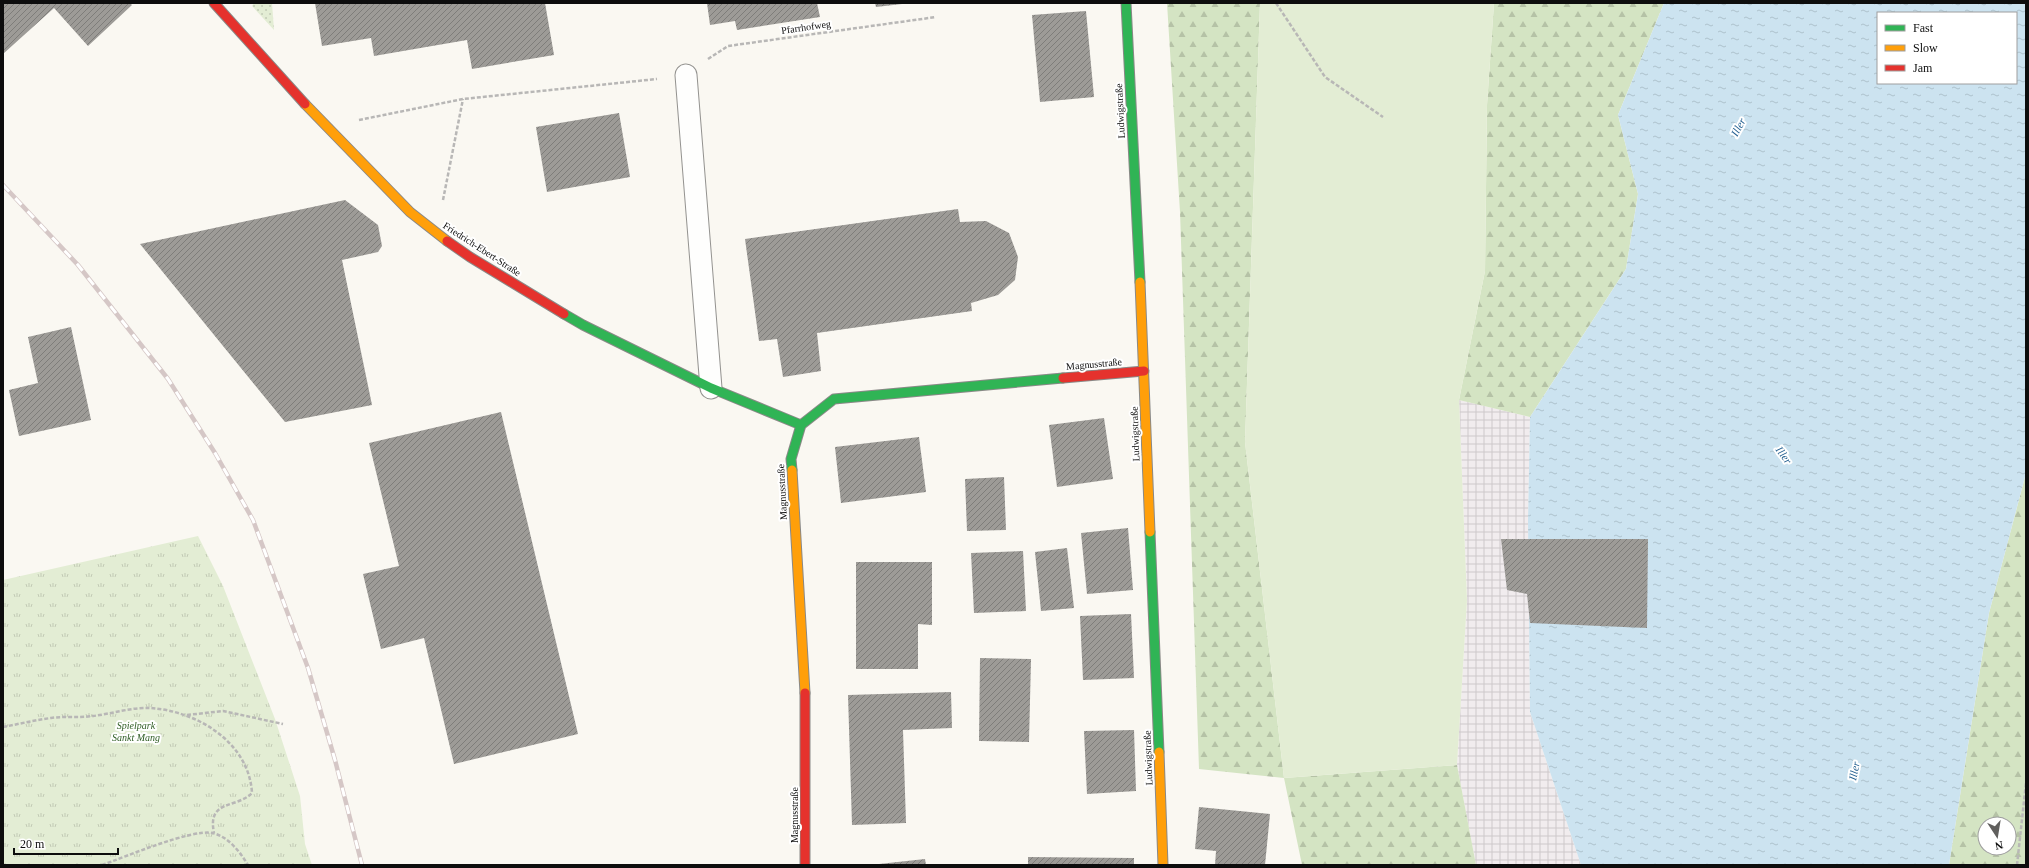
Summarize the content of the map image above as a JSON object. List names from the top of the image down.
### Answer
{
  "streets": {
    "street": ["Ludwigstraße", "Friedrich-Ebert-Straße", "Magnusstraße"],
    "path": ["Pfarrhofweg"]
  },
  "crossings": [
    ["Ludwigstraße", "Magnusstraße"],
    ["Friedrich-Ebert-Straße", "Magnusstraße"]
  ],
  "water": ["Iller"],
  "parks": ["Spielpark Sankt Mang"],
  "legend": ["Fast", "Slow", "Jam"],
  "scale_bar": "20 m",
  "north": "bottom"
}
